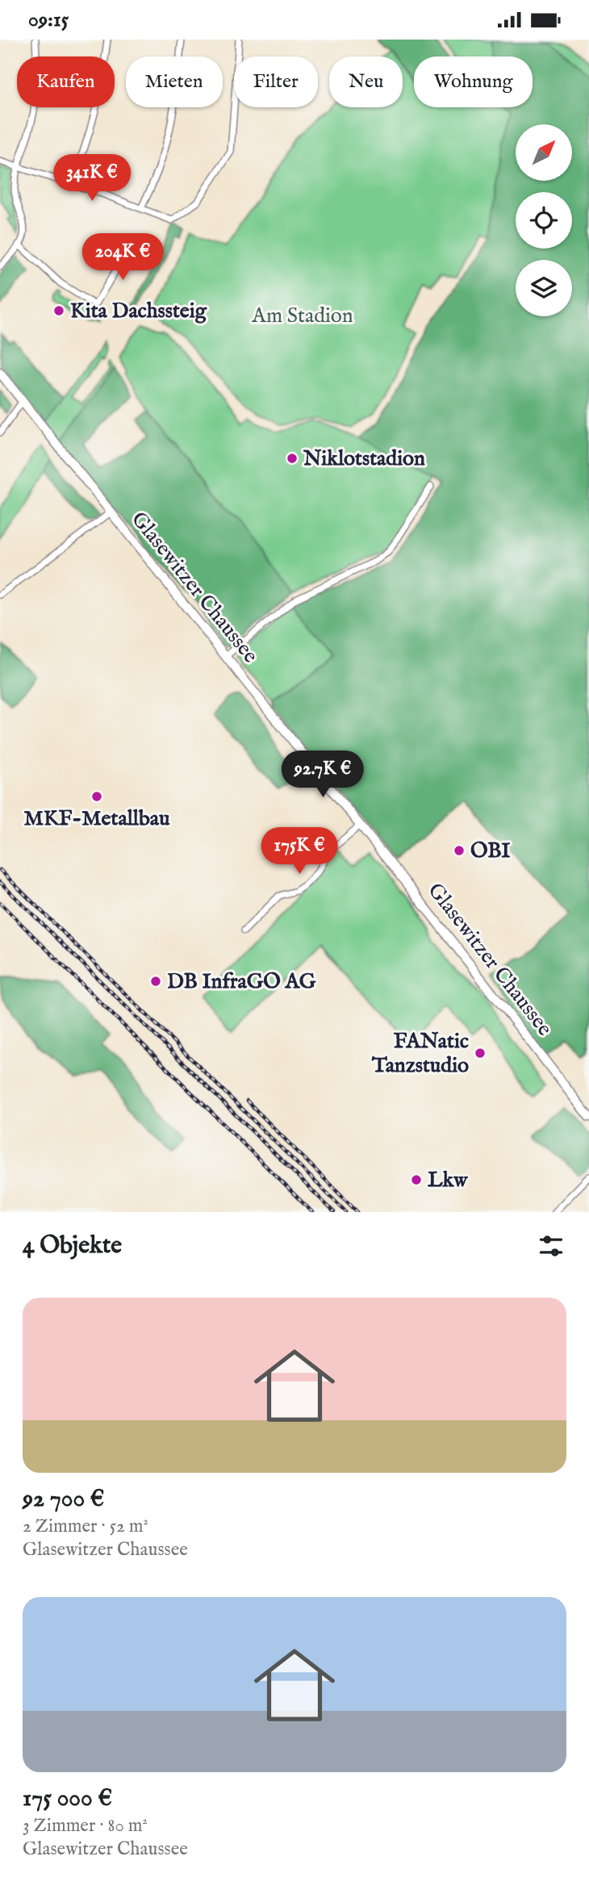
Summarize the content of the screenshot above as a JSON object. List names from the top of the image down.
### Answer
{
  "streets": {
    "main road": ["Glasewitzer Chaussee"]
  },
  "parks": ["Am Stadion"],
  "places": [
    "Kita Dachssteig",
    "Niklotstadion",
    "MKF-Metallbau",
    "OBI",
    "DB InfraGO AG",
    "FANatic Tanzstudio",
    "Lkw"
  ],
  "north": "top right",
  "page": {
    "status": "09:15",
    "chip": [
      "Kaufen",
      "Mieten",
      "Filter",
      "Neu",
      "Wohnung"
    ],
    "price": [
      "341K €",
      "204K €",
      "92.7K €",
      "175K €"
    ],
    "heading": "4 Objekte",
    "list": [
      {
        "name": "92 700 €",
        "note": "2 Zimmer · 52 m² · Glasewitzer Chaussee"
      },
      {
        "name": "175 000 €",
        "note": "3 Zimmer · 80 m² · Glasewitzer Chaussee"
      }
    ]
  }
}
